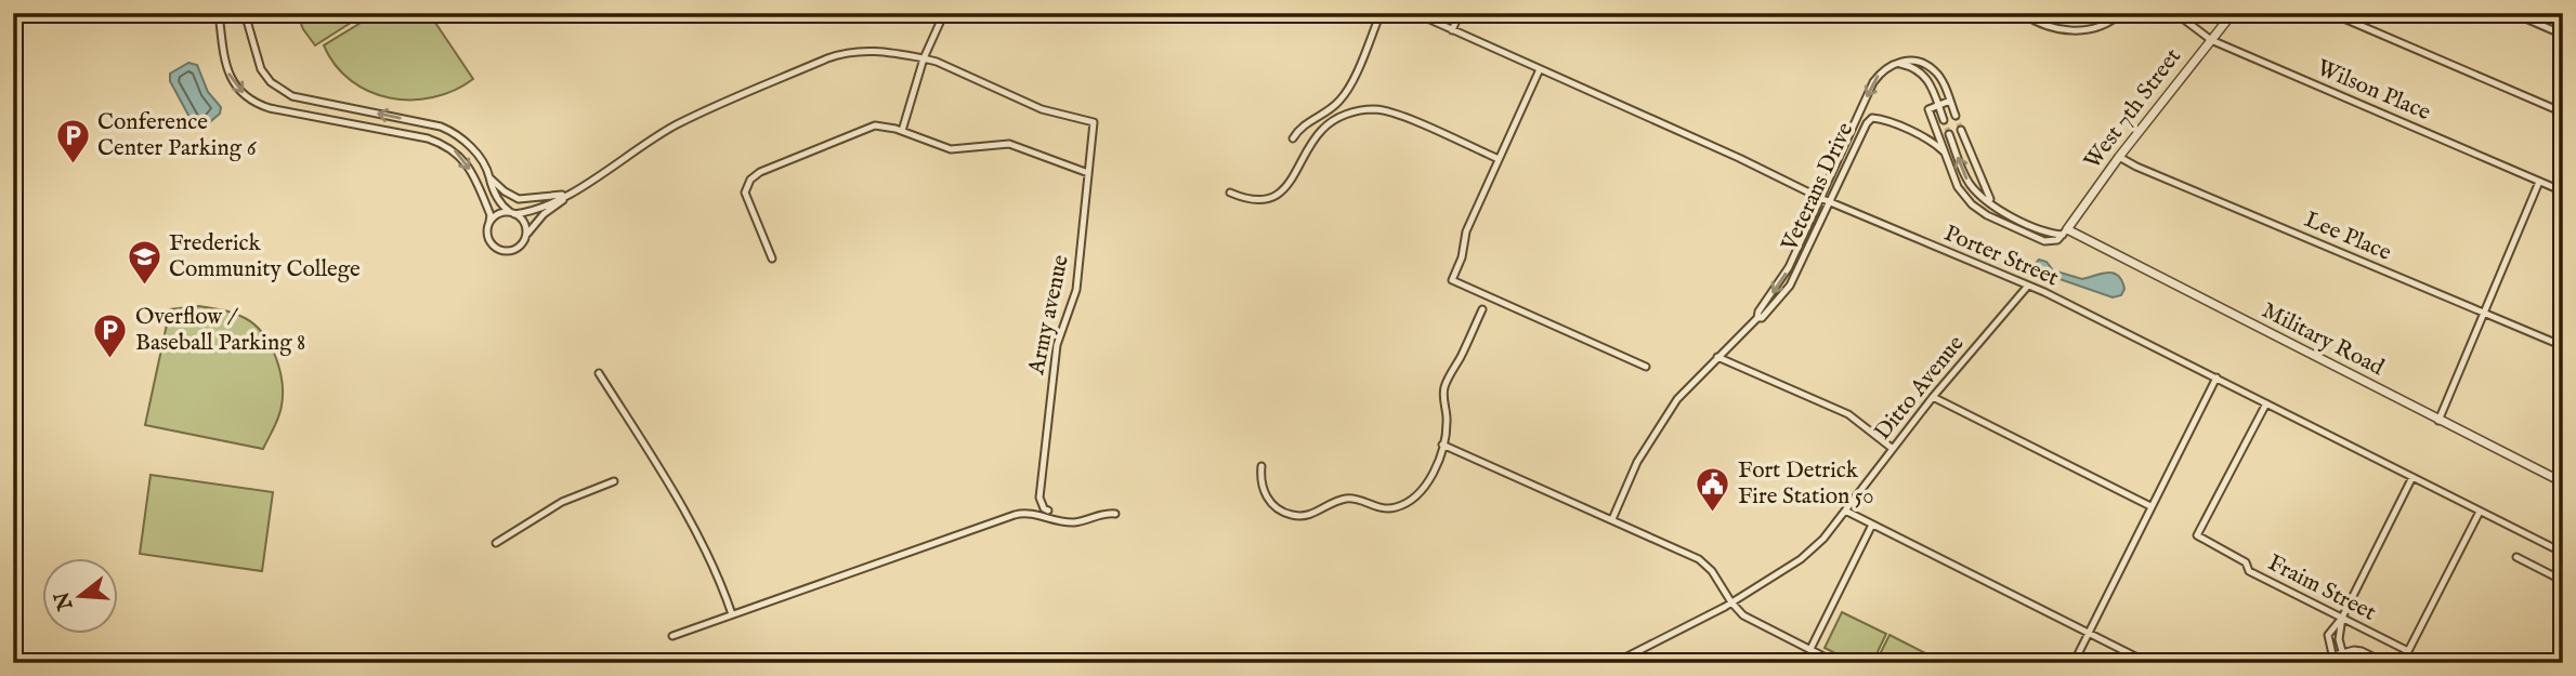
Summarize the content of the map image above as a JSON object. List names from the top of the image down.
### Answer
{
  "streets": {
    "street": [
      "Wilson Place",
      "West 7th Street",
      "Veterans Drive",
      "Lee Place",
      "Porter Street",
      "Army avenue",
      "Military Road",
      "Ditto Avenue",
      "Fraim Street"
    ]
  },
  "crossings": [
    ["Wilson Place", "West 7th Street"],
    ["West 7th Street", "Lee Place"],
    ["West 7th Street", "Military Road"],
    ["Veterans Drive", "Porter Street"],
    ["Porter Street", "Ditto Avenue"],
    ["Porter Street", "Fraim Street"]
  ],
  "places": {
    "parking": ["Conference Center Parking 6", "Overflow / Baseball Parking 8"],
    "school or university": ["Frederick Community College"],
    "public building": ["Fort Detrick Fire Station 50"]
  },
  "north": "left"
}
